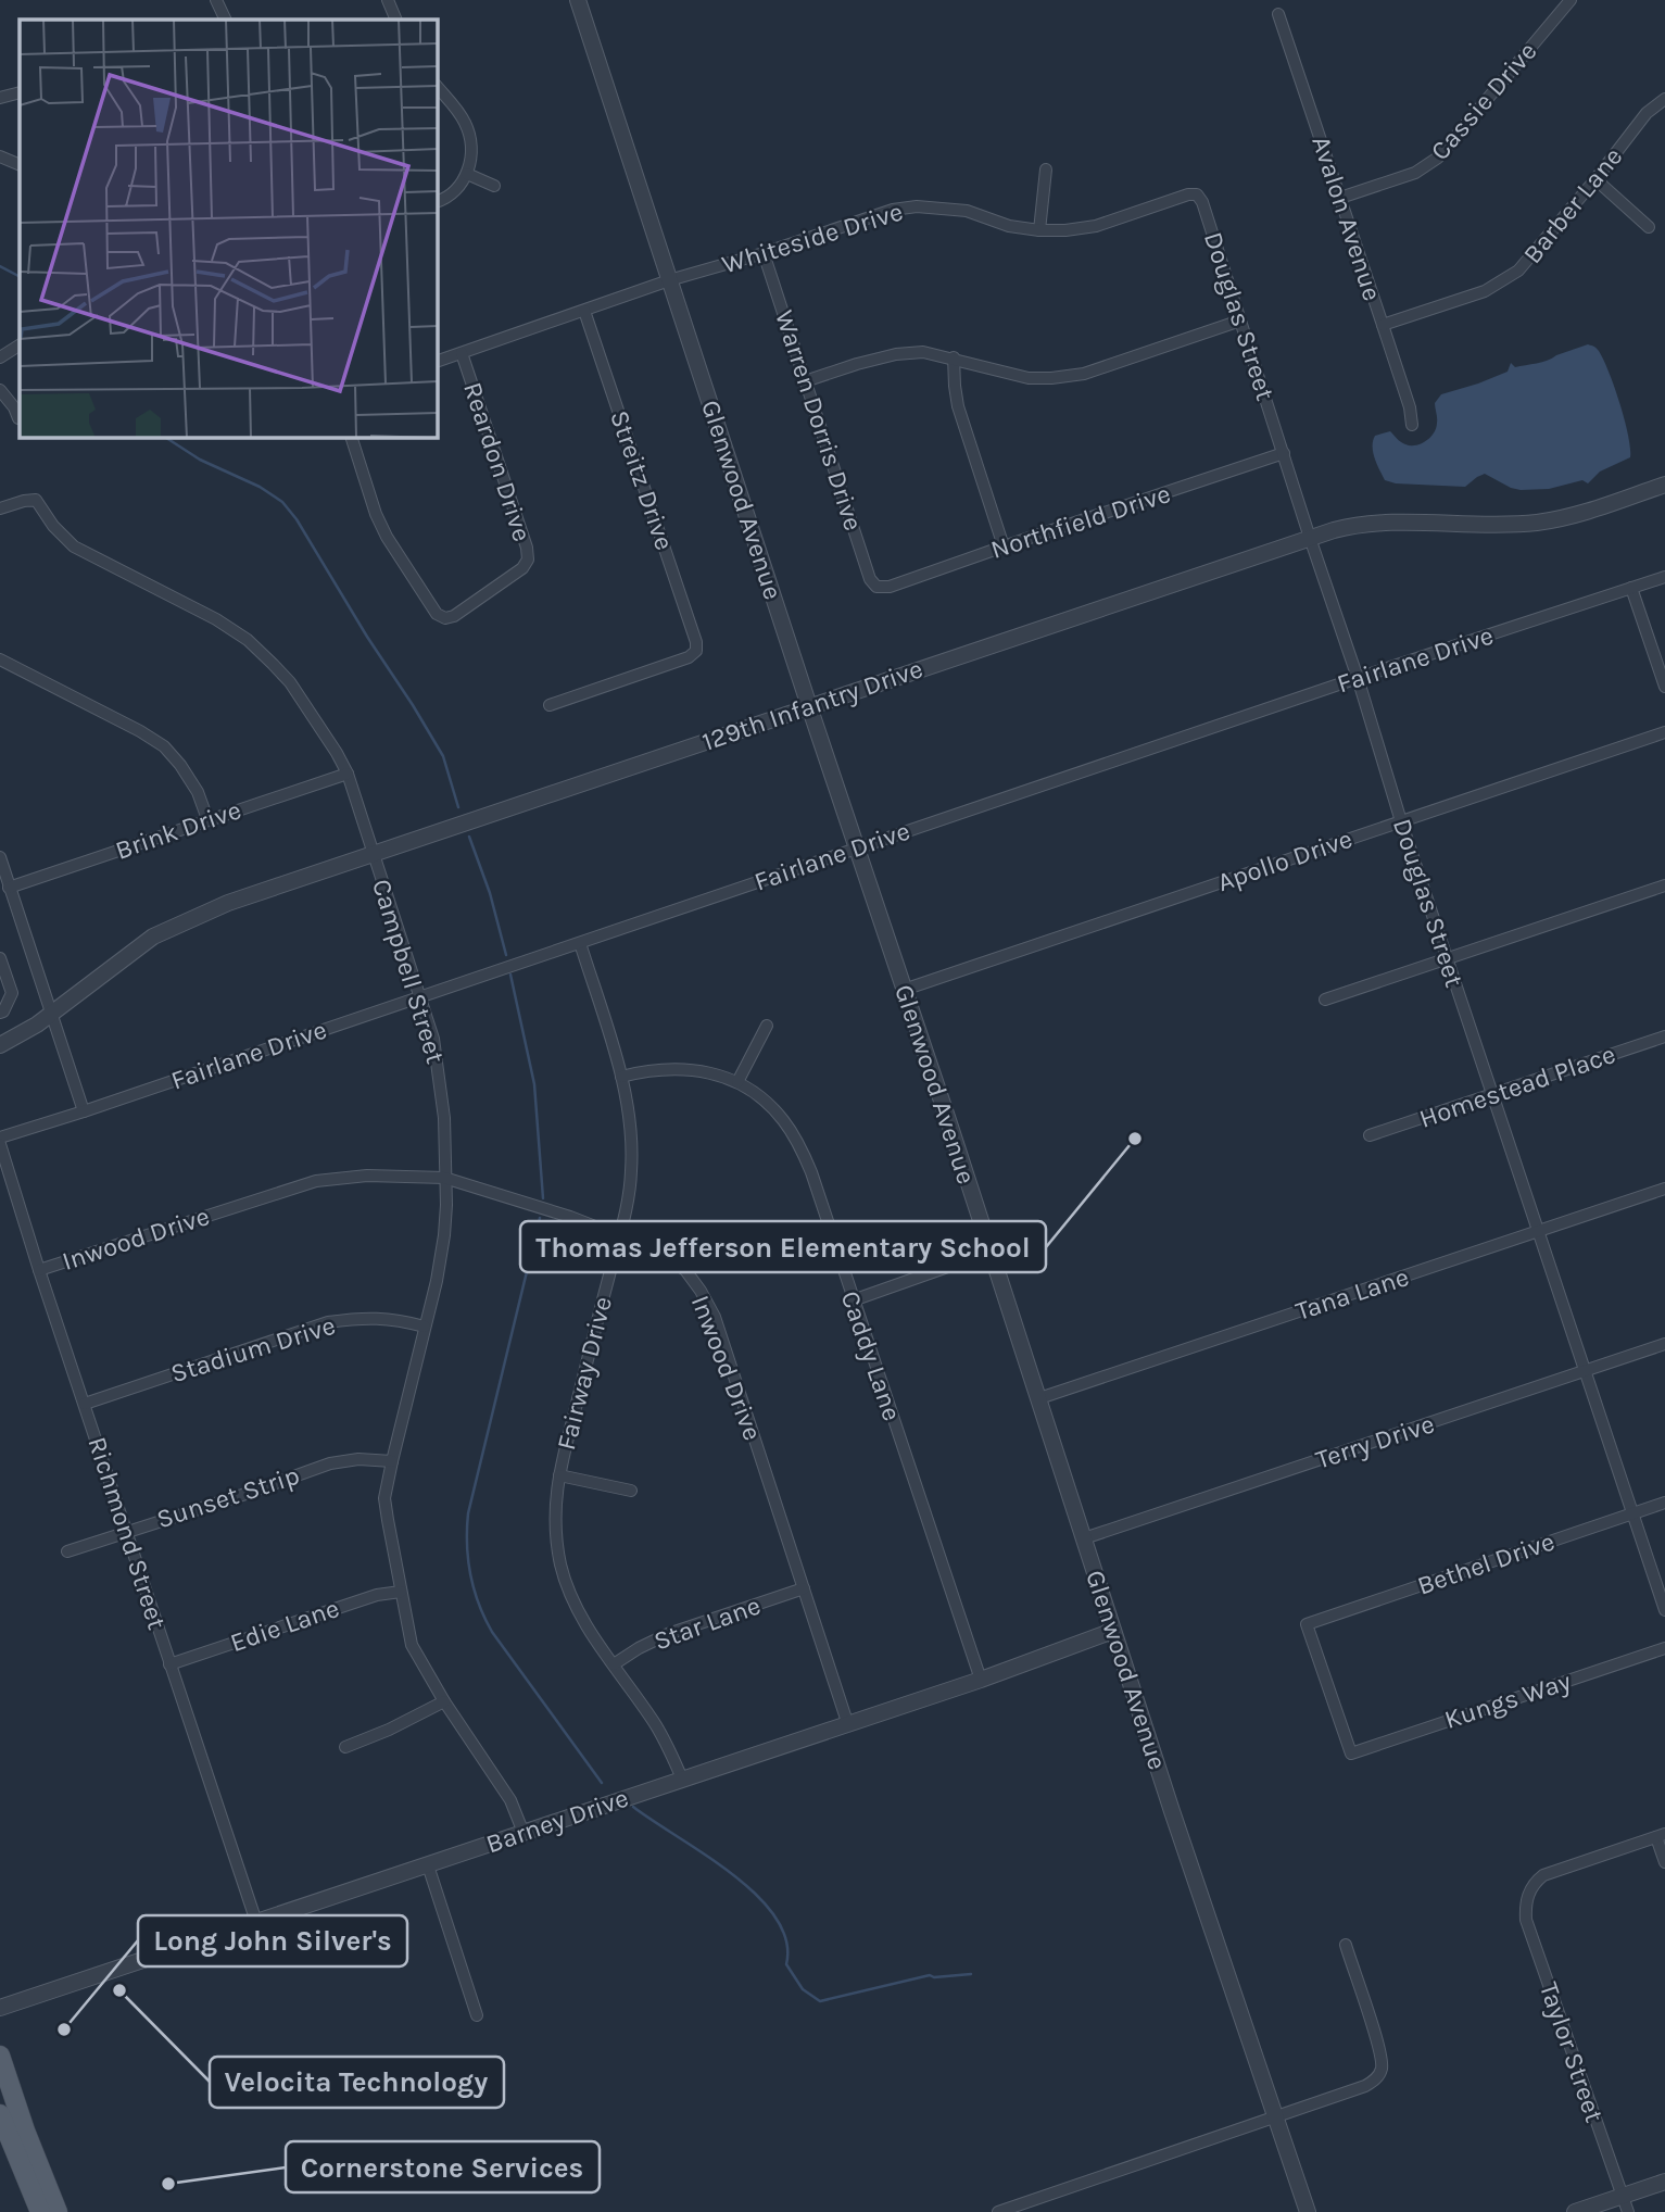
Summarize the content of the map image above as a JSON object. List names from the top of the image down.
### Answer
{
  "streets": {
    "street": [
      "Cassie Drive",
      "Barber Lane",
      "Avalon Avenue",
      "Whiteside Drive",
      "Douglas Street",
      "Warren Dorris Drive",
      "Reardon Drive",
      "Streitz Drive",
      "Glenwood Avenue",
      "Northfield Drive",
      "Fairlane Drive",
      "129th Infantry Drive",
      "Brink Drive",
      "Apollo Drive",
      "Campbell Street",
      "Homestead Place",
      "Inwood Drive",
      "Tana Lane",
      "Stadium Drive",
      "Caddy Lane",
      "Fairway Drive",
      "Terry Drive",
      "Sunset Strip",
      "Richmond Street",
      "Bethel Drive",
      "Star Lane",
      "Edie Lane",
      "Kungs Way",
      "Barney Drive",
      "Taylor Street"
    ]
  },
  "crossings": [
    ["Cassie Drive", "Avalon Avenue"],
    ["Barber Lane", "Avalon Avenue"],
    ["Whiteside Drive", "Douglas Street"],
    ["Whiteside Drive", "Warren Dorris Drive"],
    ["Whiteside Drive", "Reardon Drive"],
    ["Whiteside Drive", "Streitz Drive"],
    ["Whiteside Drive", "Glenwood Avenue"],
    ["Douglas Street", "Northfield Drive"],
    ["Douglas Street", "Fairlane Drive"],
    ["Douglas Street", "129th Infantry Drive"],
    ["Douglas Street", "Apollo Drive"],
    ["Douglas Street", "Homestead Place"],
    ["Douglas Street", "Tana Lane"],
    ["Douglas Street", "Terry Drive"],
    ["Douglas Street", "Bethel Drive"],
    ["Warren Dorris Drive", "Northfield Drive"],
    ["Glenwood Avenue", "Fairlane Drive"],
    ["Glenwood Avenue", "129th Infantry Drive"],
    ["Glenwood Avenue", "Apollo Drive"],
    ["Glenwood Avenue", "Tana Lane"],
    ["Glenwood Avenue", "Terry Drive"],
    ["Glenwood Avenue", "Barney Drive"],
    ["Fairlane Drive", "Campbell Street"],
    ["Fairlane Drive", "Fairway Drive"],
    ["129th Infantry Drive", "Campbell Street"],
    ["Brink Drive", "Campbell Street"],
    ["Campbell Street", "Inwood Drive"],
    ["Campbell Street", "Stadium Drive"],
    ["Campbell Street", "Sunset Strip"],
    ["Campbell Street", "Edie Lane"],
    ["Campbell Street", "Barney Drive"],
    ["Inwood Drive", "Fairway Drive"],
    ["Inwood Drive", "Richmond Street"],
    ["Inwood Drive", "Star Lane"],
    ["Inwood Drive", "Barney Drive"],
    ["Stadium Drive", "Richmond Street"],
    ["Caddy Lane", "Fairway Drive"],
    ["Caddy Lane", "Barney Drive"],
    ["Fairway Drive", "Star Lane"],
    ["Fairway Drive", "Barney Drive"],
    ["Sunset Strip", "Richmond Street"],
    ["Richmond Street", "Edie Lane"],
    ["Richmond Street", "Barney Drive"],
    ["Bethel Drive", "Kungs Way"]
  ],
  "places": [
    "Thomas Jefferson Elementary School",
    "Velocita Technology",
    "Long John Silver's",
    "Cornerstone Services"
  ]
}
